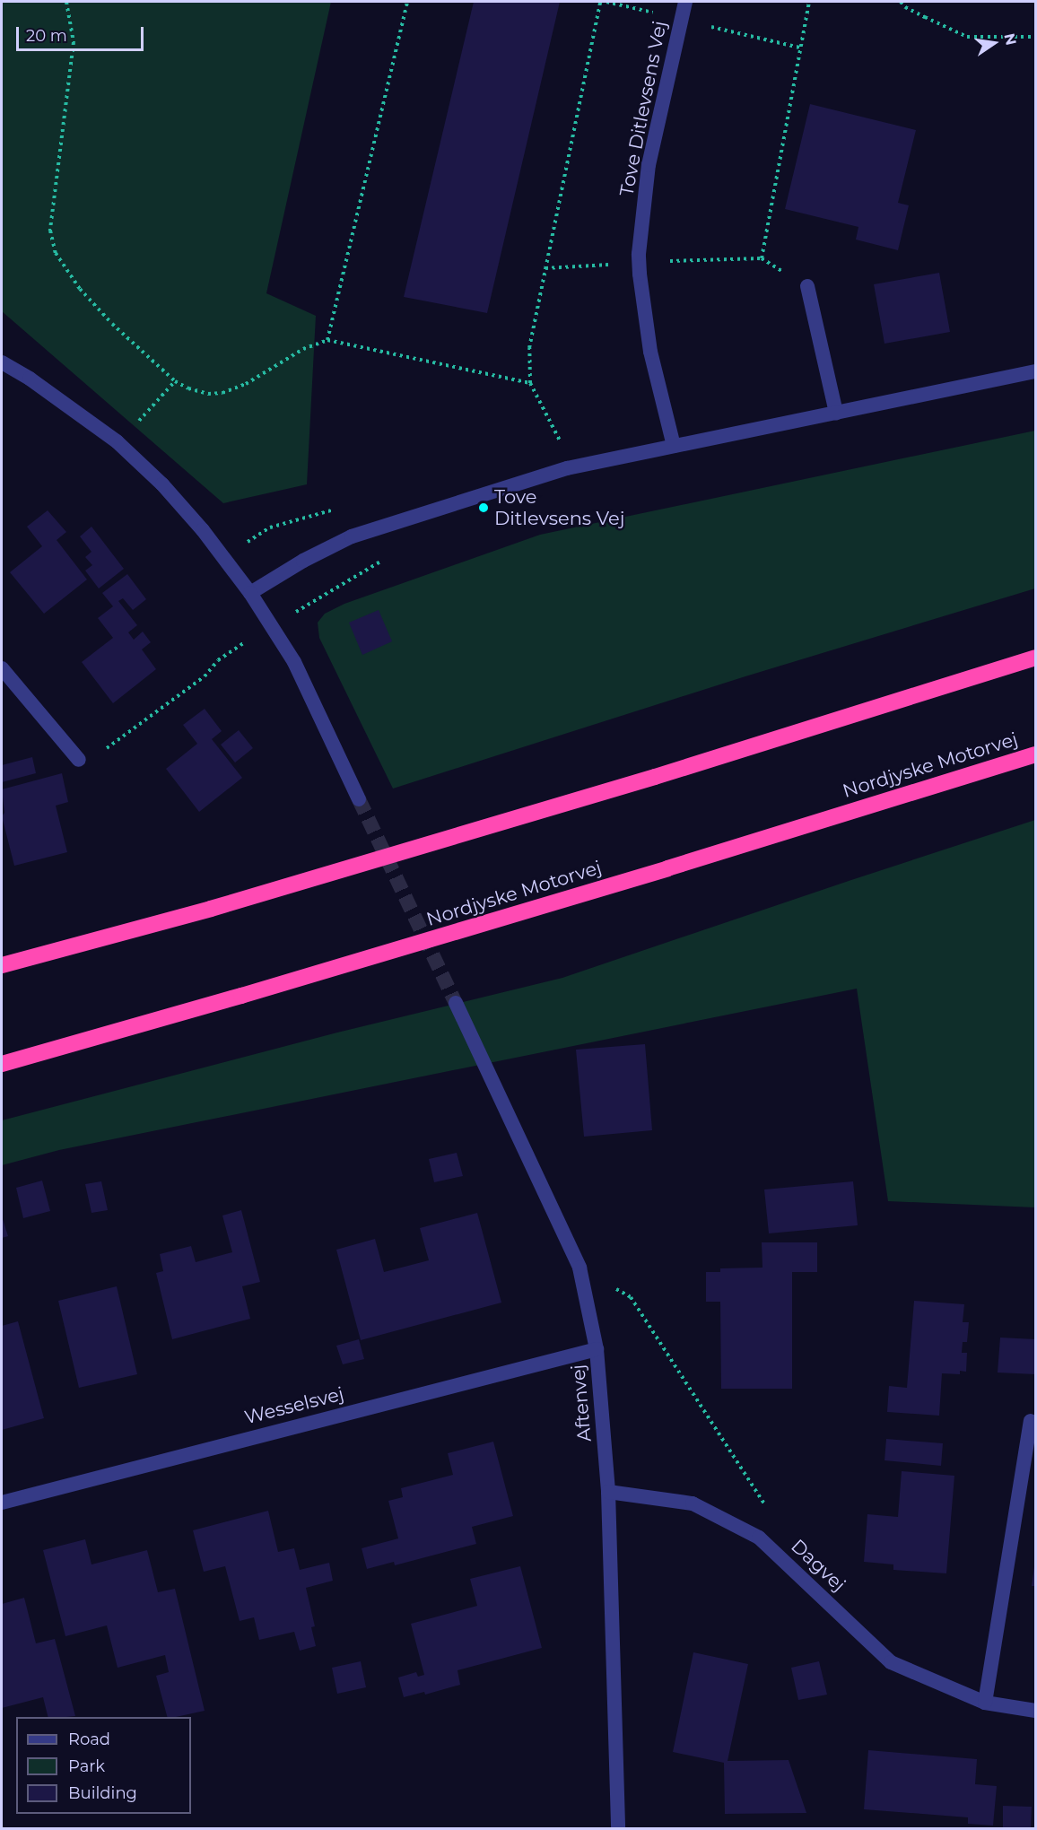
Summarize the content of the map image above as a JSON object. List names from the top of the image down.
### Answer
{
  "streets": {
    "highway": ["Nordjyske Motorvej"],
    "street": [
      "Tove Ditlevsens Vej",
      "Aftenvej",
      "Wesselsvej",
      "Dagvej"
    ]
  },
  "crossings": [
    ["Aftenvej", "Wesselsvej"],
    ["Aftenvej", "Dagvej"]
  ],
  "places": ["Tove Ditlevsens Vej"],
  "legend": ["Road", "Park", "Building"],
  "scale_bar": "20 m",
  "north": "right"
}
